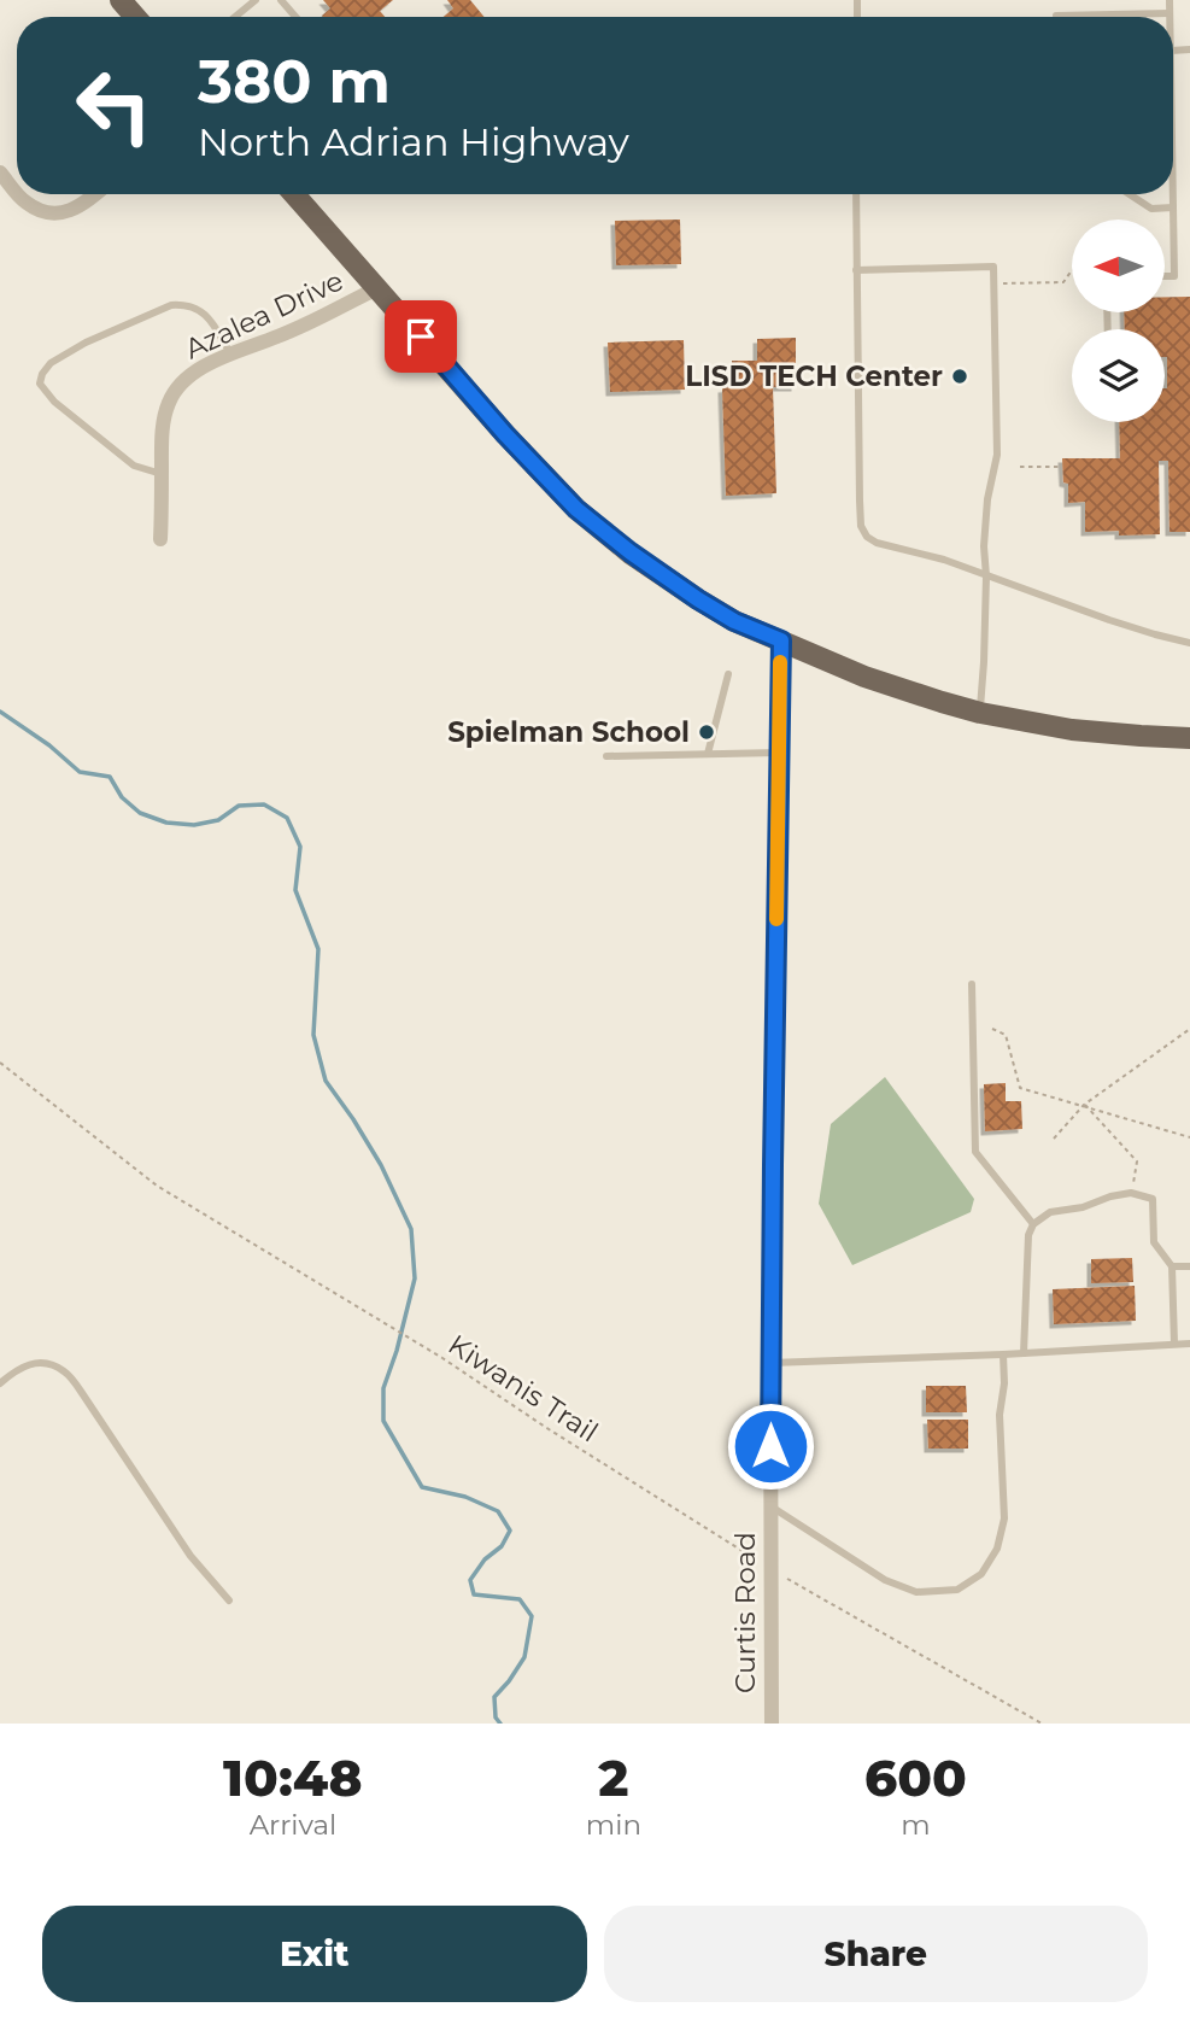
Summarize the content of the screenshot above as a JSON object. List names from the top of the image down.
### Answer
{
  "streets": {
    "street": ["Azalea Drive", "Curtis Road"],
    "path": ["Kiwanis Trail"]
  },
  "crossings": [
    ["Kiwanis Trail", "Curtis Road"]
  ],
  "places": ["LISD TECH Center", "Spielman School"],
  "north": "left",
  "page": {
    "turn": ["380 m", "North Adrian Highway"],
    "eta": [
      "10:48",
      "Arrival",
      "2",
      "min",
      "600",
      "m"
    ],
    "buttons": ["Exit", "Share"]
  }
}
